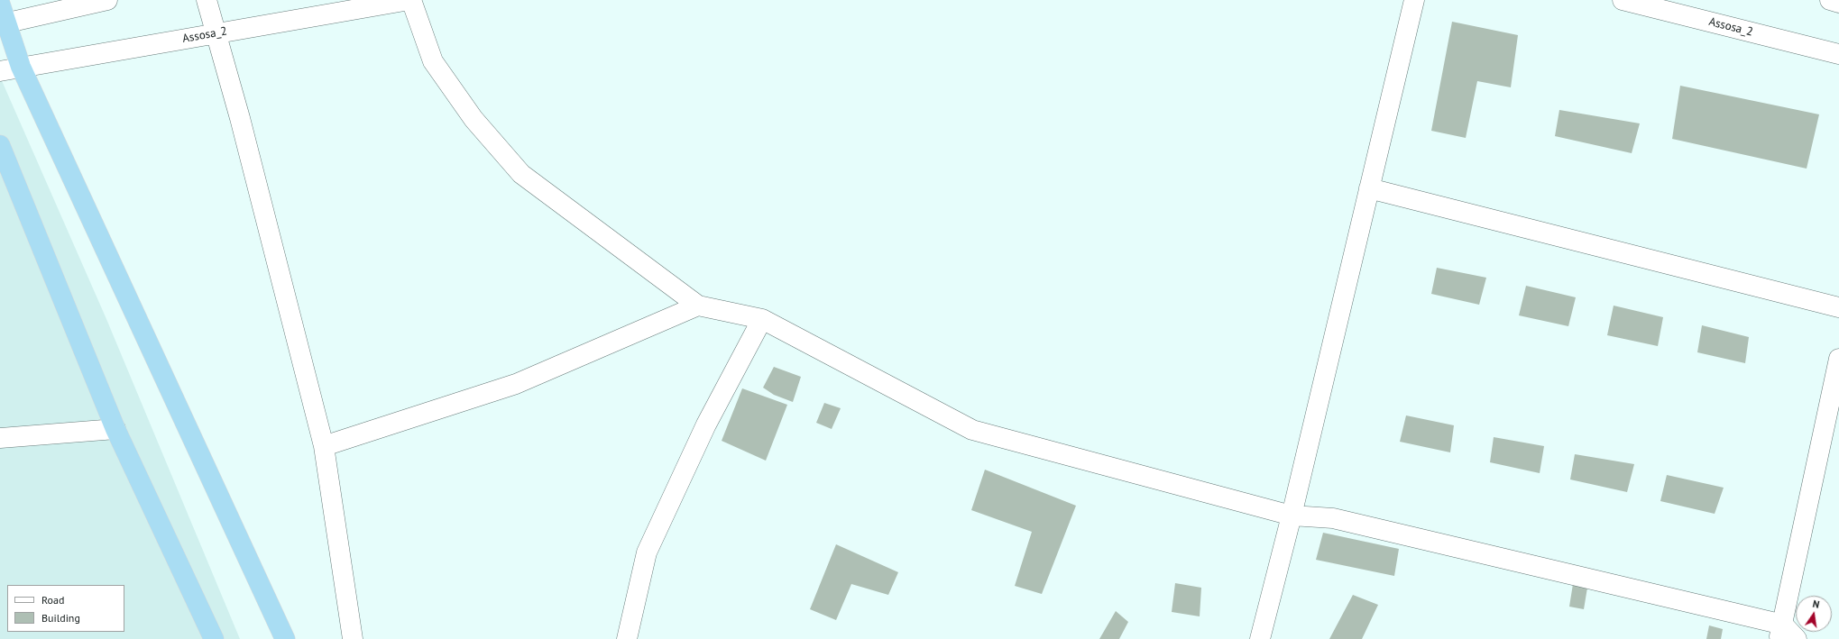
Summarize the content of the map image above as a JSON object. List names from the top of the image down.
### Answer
{
  "streets": {
    "street": ["Assosa_2"]
  },
  "legend": ["Road", "Building"],
  "north": "top"
}
